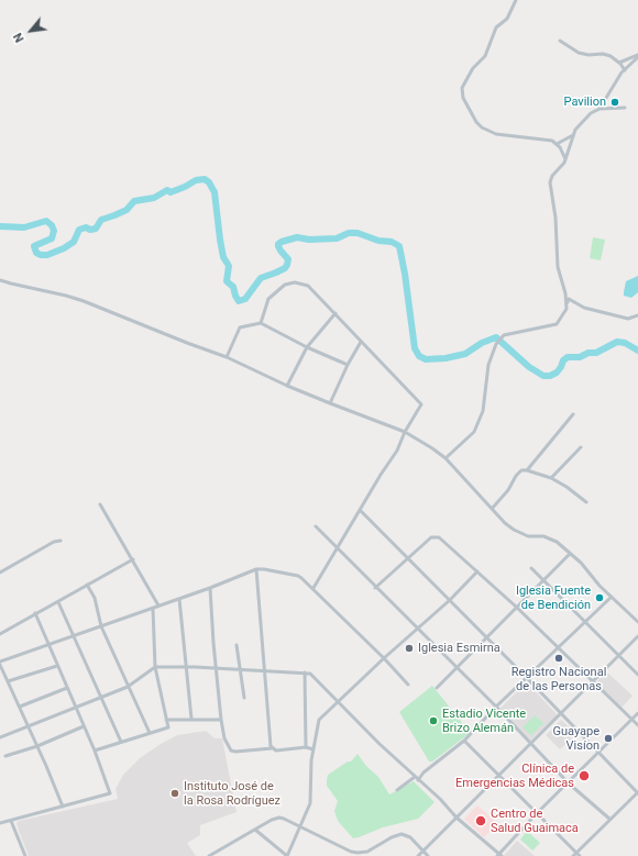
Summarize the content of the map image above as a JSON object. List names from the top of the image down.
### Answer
{
  "places": [
    "Pavilion",
    "Iglesia Fuente de Bendición",
    "Iglesia Esmirna",
    "Registro Nacional de las Personas",
    "Estadio Vicente Brizo Alemán",
    "Guayape Visíon",
    "Clínica de Emergencias Médicas",
    "Instituto José de la Rosa Rodríguez",
    "Centro de Salud Guaimaca"
  ],
  "north": "bottom left"
}
